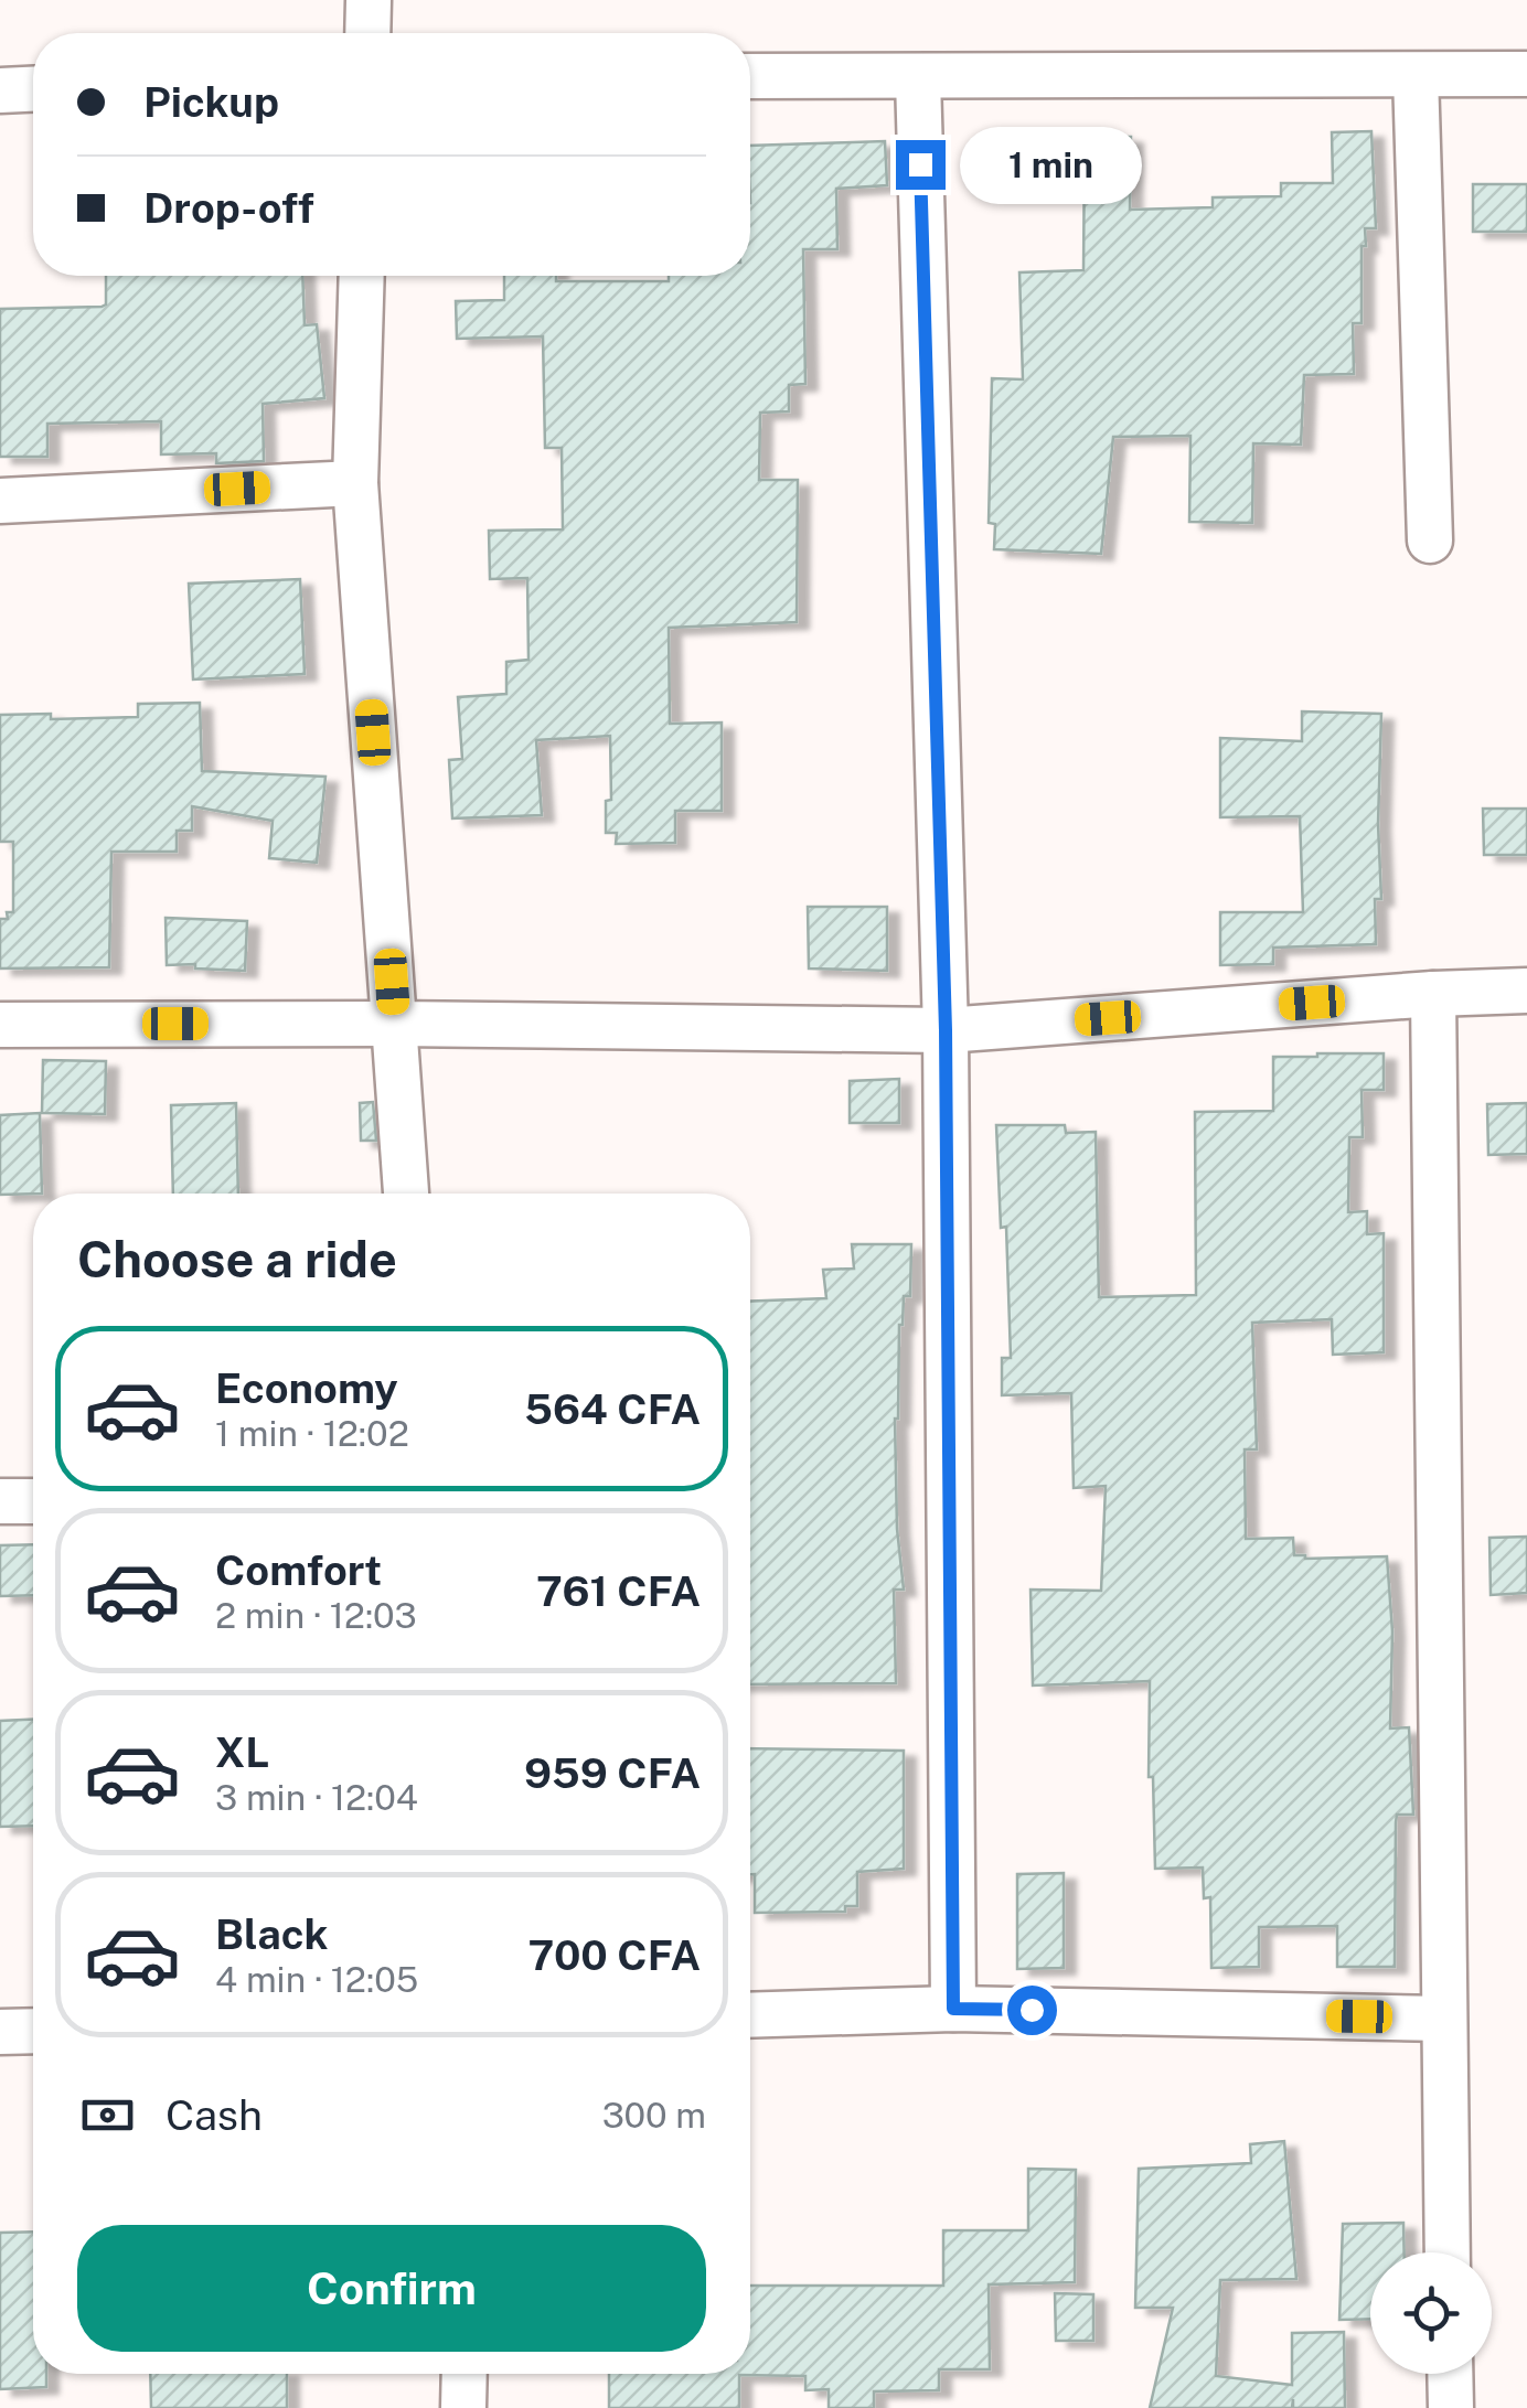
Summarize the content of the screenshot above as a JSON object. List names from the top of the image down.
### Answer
{
  "page": {
    "banner": ["Pickup", "Drop-off"],
    "bubble": "1 min",
    "heading": "Choose a ride",
    "list": [
      {
        "name": "Economy",
        "note": "1 min · 12:02",
        "value": "564 CFA"
      },
      {
        "name": "Comfort",
        "note": "2 min · 12:03",
        "value": "761 CFA"
      },
      {
        "name": "XL",
        "note": "3 min · 12:04",
        "value": "959 CFA"
      },
      {
        "name": "Black",
        "note": "4 min · 12:05",
        "value": "700 CFA"
      }
    ],
    "pay": ["Cash", "300 m"],
    "buttons": "Confirm"
  }
}
